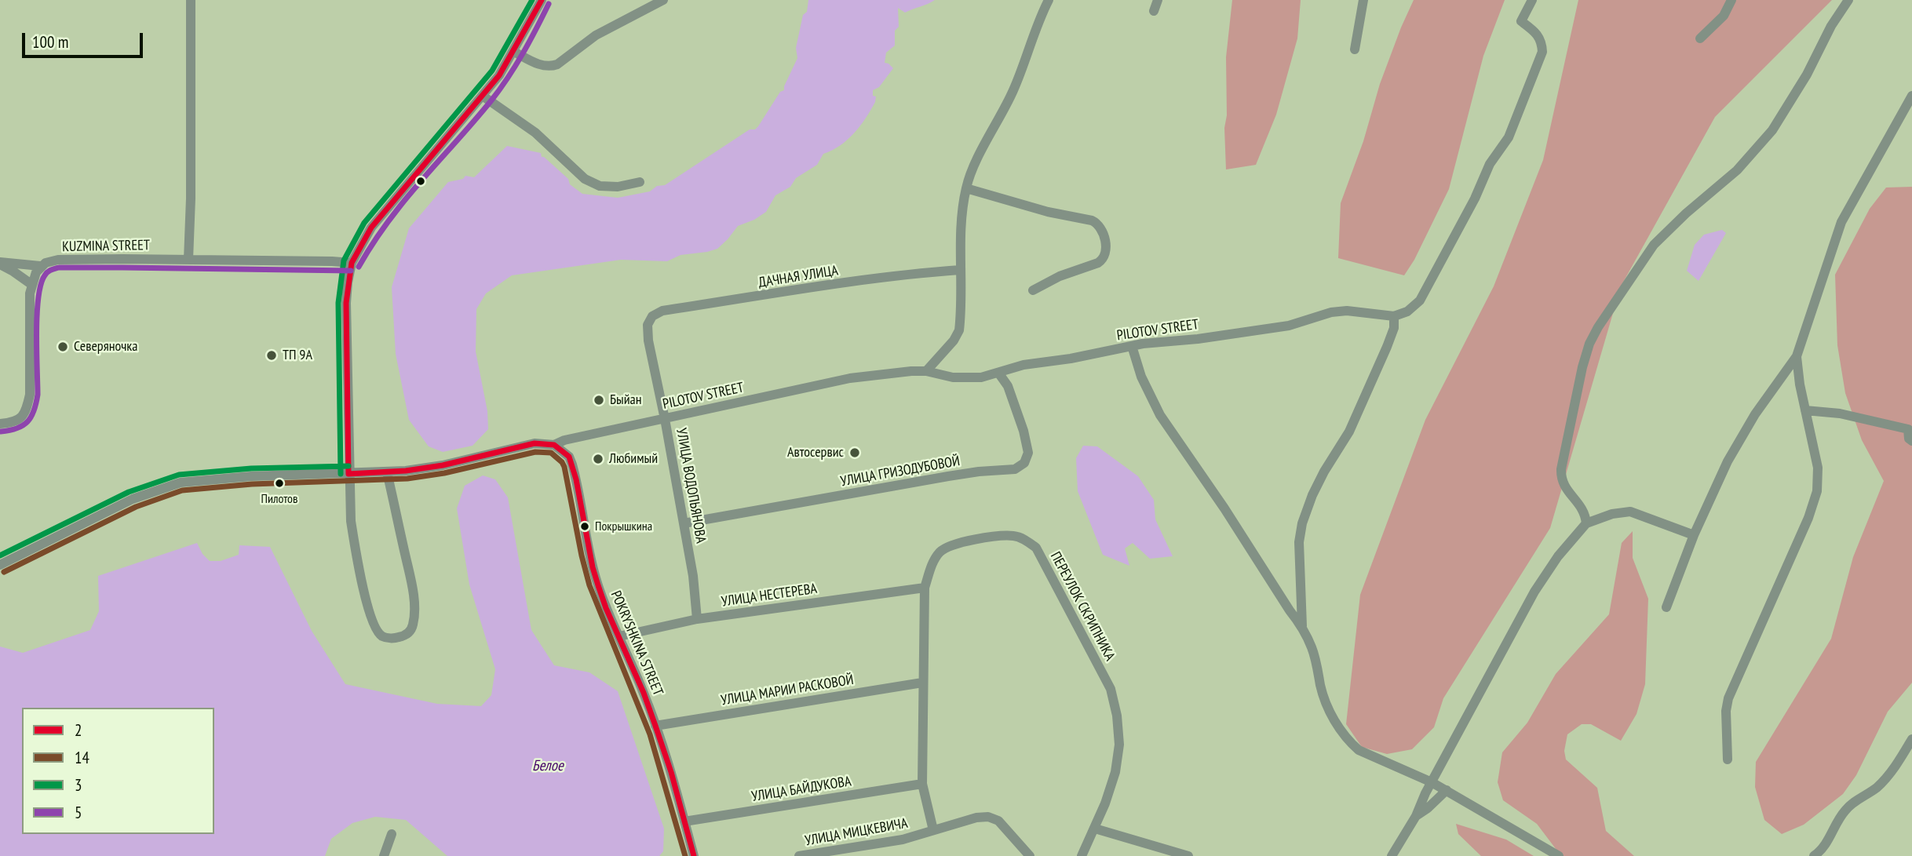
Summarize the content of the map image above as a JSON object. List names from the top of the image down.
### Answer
{
  "streets": {
    "street": [
      "KUZMINA STREET",
      "ДАЧНАЯ УЛИЦА",
      "PILOTOV STREET",
      "УЛИЦА ГРИЗОДУБОВОЙ",
      "УЛИЦА ВОДОПЬЯНОВА",
      "УЛИЦА НЕСТЕРЕВА",
      "ПЕРЕУЛОК СКРИПНИКА",
      "POKRYSHKINA STREET",
      "УЛИЦА МАРИИ РАСКОВОЙ",
      "УЛИЦА БАЙДУКОВА",
      "УЛИЦА МИЦКЕВИЧА"
    ]
  },
  "crossings": [
    ["ДАЧНАЯ УЛИЦА", "УЛИЦА ВОДОПЬЯНОВА"],
    ["PILOTOV STREET", "УЛИЦА ГРИЗОДУБОВОЙ"],
    ["PILOTOV STREET", "УЛИЦА ВОДОПЬЯНОВА"],
    ["PILOTOV STREET", "POKRYSHKINA STREET"],
    ["УЛИЦА ГРИЗОДУБОВОЙ", "УЛИЦА ВОДОПЬЯНОВА"],
    ["УЛИЦА ВОДОПЬЯНОВА", "УЛИЦА НЕСТЕРЕВА"],
    ["УЛИЦА НЕСТЕРЕВА", "ПЕРЕУЛОК СКРИПНИКА"],
    ["УЛИЦА НЕСТЕРЕВА", "POKRYSHKINA STREET"],
    ["ПЕРЕУЛОК СКРИПНИКА", "УЛИЦА МАРИИ РАСКОВОЙ"],
    ["ПЕРЕУЛОК СКРИПНИКА", "УЛИЦА БАЙДУКОВА"],
    ["ПЕРЕУЛОК СКРИПНИКА", "УЛИЦА МИЦКЕВИЧА"],
    ["POKRYSHKINA STREET", "УЛИЦА МАРИИ РАСКОВОЙ"],
    ["POKRYSHKINA STREET", "УЛИЦА БАЙДУКОВА"]
  ],
  "water": ["Белое"],
  "places": [
    "Северяночка",
    "ТП 9А",
    "Быйан",
    "Автосервис",
    "Любимый",
    "Пилотов",
    "Покрышкина"
  ],
  "lines": [
    "transit line 2",
    "transit line 3",
    "transit line 5",
    "transit line 14"
  ],
  "legend": [
    "2",
    "14",
    "3",
    "5"
  ],
  "scale_bar": "100 m"
}
